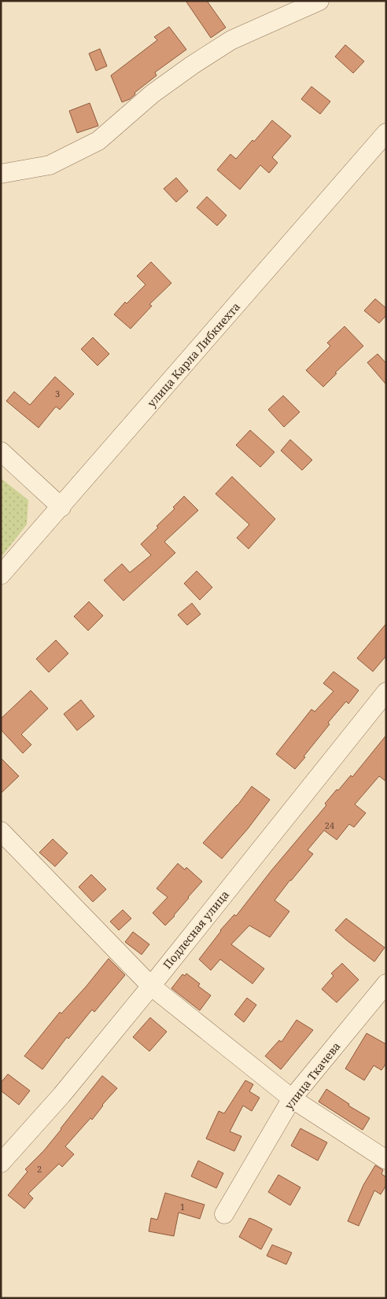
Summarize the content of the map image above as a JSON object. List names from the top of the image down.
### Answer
{
  "streets": {
    "street": ["улица Карла Либкнехта", "Подлесная улица", "улица Ткачева"]
  },
  "house_numbers": [
    "3",
    "24",
    "2",
    "1"
  ]
}
